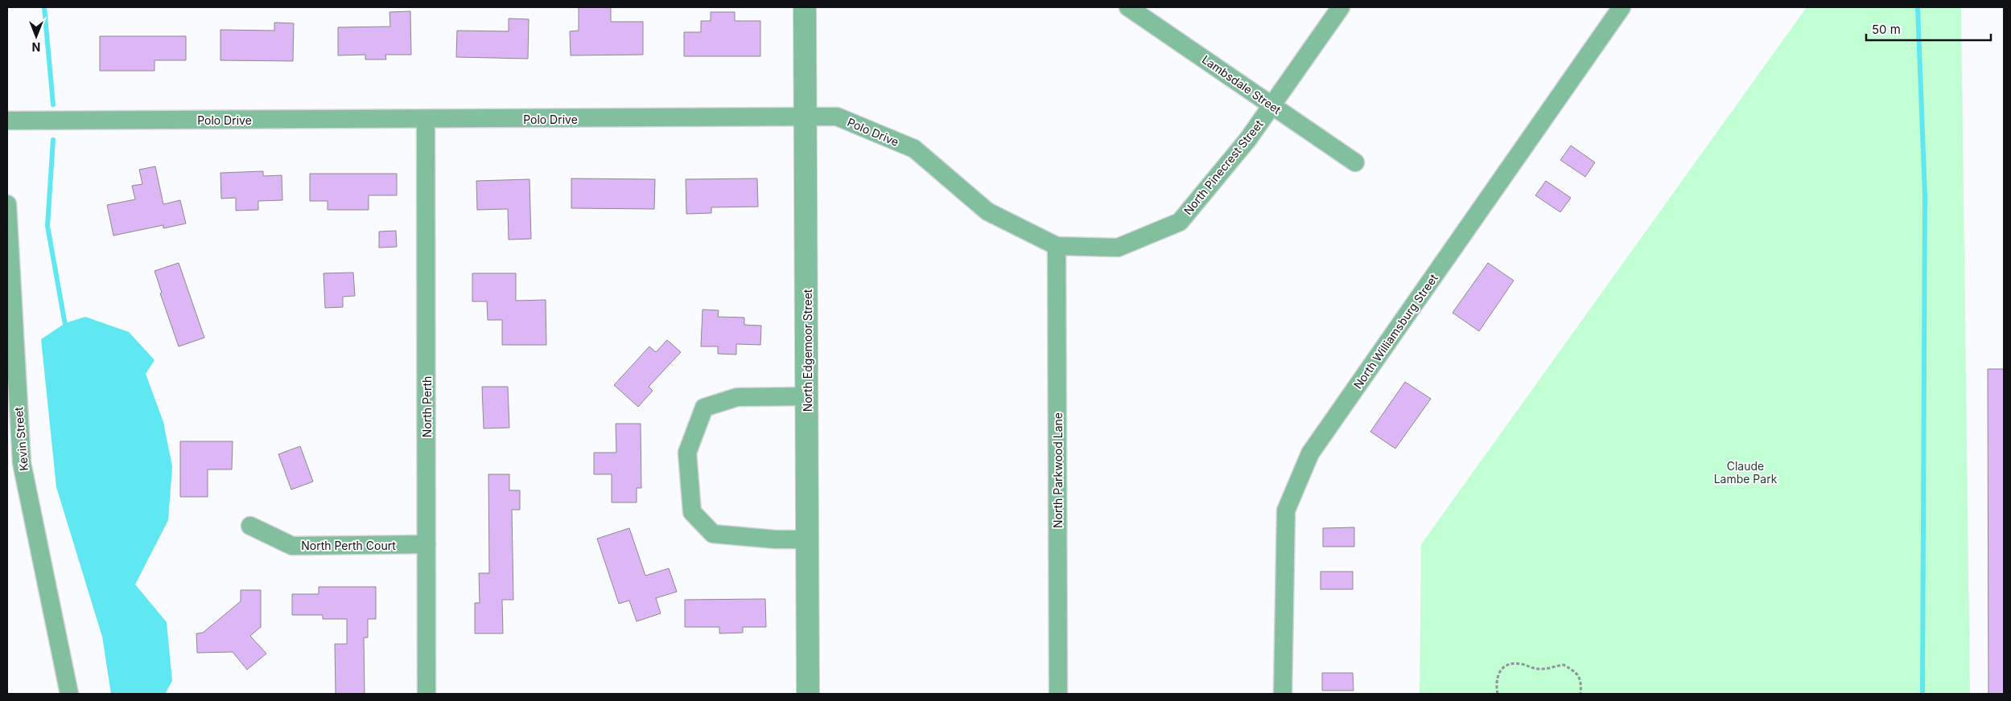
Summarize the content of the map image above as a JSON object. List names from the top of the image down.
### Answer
{
  "streets": {
    "street": [
      "Lambsdale Street",
      "Polo Drive",
      "North Pinecrest Street",
      "North Williamsburg Street",
      "North Edgemoor Street",
      "North Perth",
      "Kevin Street",
      "North Parkwood Lane",
      "North Perth Court"
    ]
  },
  "crossings": [
    ["Lambsdale Street", "North Pinecrest Street"],
    ["Polo Drive", "North Pinecrest Street"],
    ["Polo Drive", "North Edgemoor Street"],
    ["Polo Drive", "North Perth"],
    ["Polo Drive", "North Parkwood Lane"],
    ["North Pinecrest Street", "North Parkwood Lane"],
    ["North Perth", "North Perth Court"]
  ],
  "parks": ["Claude Lambe Park"],
  "scale_bar": "50 m",
  "north": "bottom"
}
